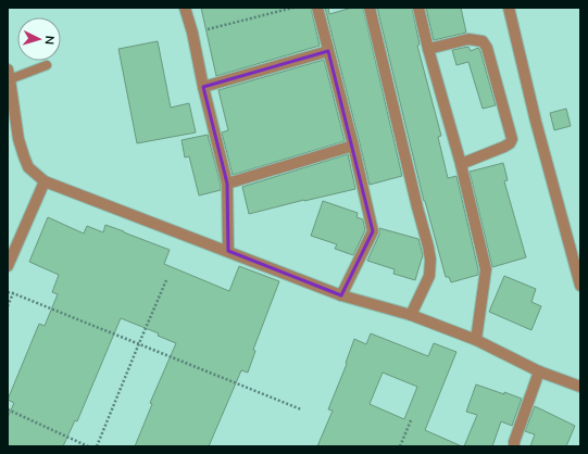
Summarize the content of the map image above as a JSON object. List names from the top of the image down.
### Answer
{
  "north": "right"
}
